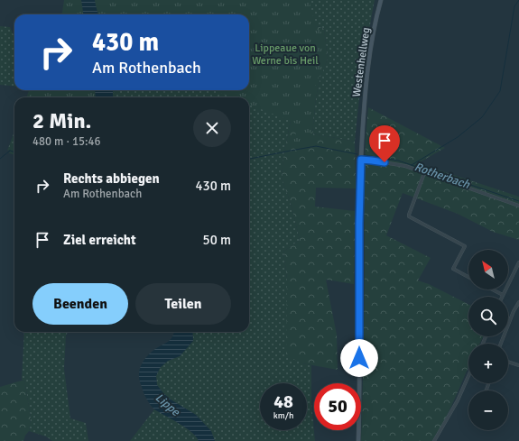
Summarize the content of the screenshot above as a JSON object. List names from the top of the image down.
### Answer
{
  "streets": {
    "main road": ["Westenhellweg"]
  },
  "water": ["Rotherbach", "Lippe"],
  "parks": ["Lippeaue von Werne bis Heil"],
  "north": "top left",
  "page": {
    "turn": ["430 m", "Am Rothenbach"],
    "heading": ["2 Min.", "480 m · 15:46"],
    "list": [
      {
        "name": "Rechts abbiegen",
        "note": "Am Rothenbach",
        "value": "430 m"
      },
      {
        "name": "Ziel erreicht",
        "value": "50 m"
      }
    ],
    "map_buttons": ["+", "−"],
    "buttons": ["Beenden", "Teilen"],
    "speed": "48 km/h",
    "limit": "50"
  }
}
